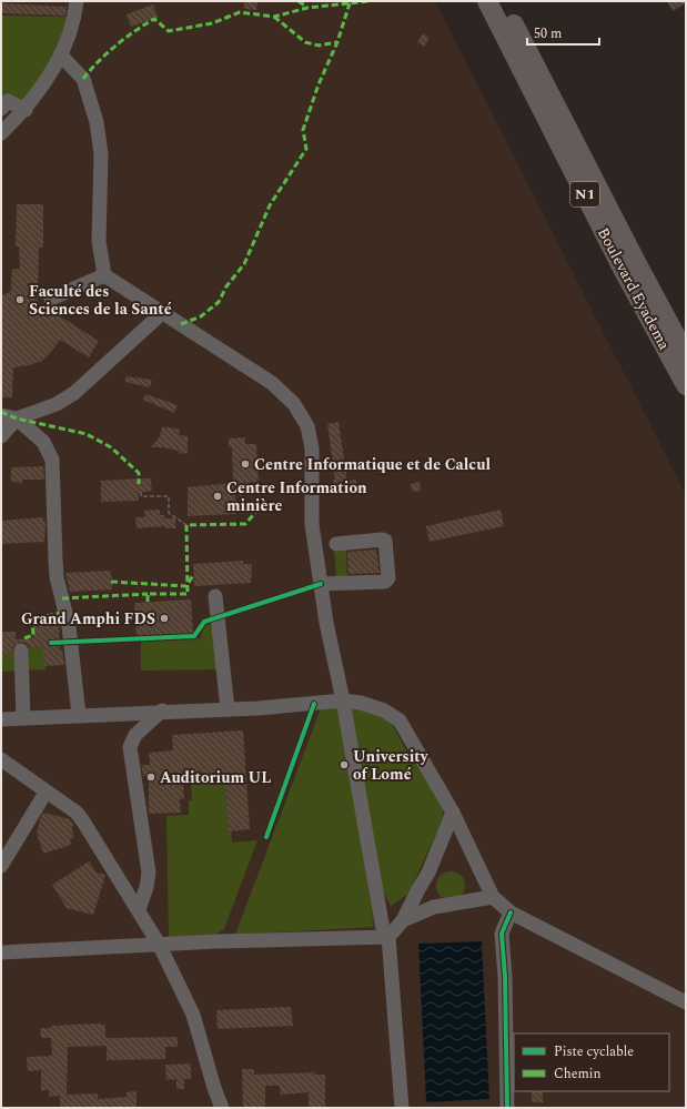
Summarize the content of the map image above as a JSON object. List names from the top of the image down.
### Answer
{
  "streets": {
    "highway": ["N1", "Boulevard Eyadema"]
  },
  "places": [
    "Faculté des Sciences de la Santé",
    "Centre Informatique et de Calcul",
    "Centre Information minière",
    "Grand Amphi FDS",
    "University of Lomé",
    "Auditorium UL"
  ],
  "legend": ["Piste cyclable", "Chemin"],
  "scale_bar": "50 m"
}
